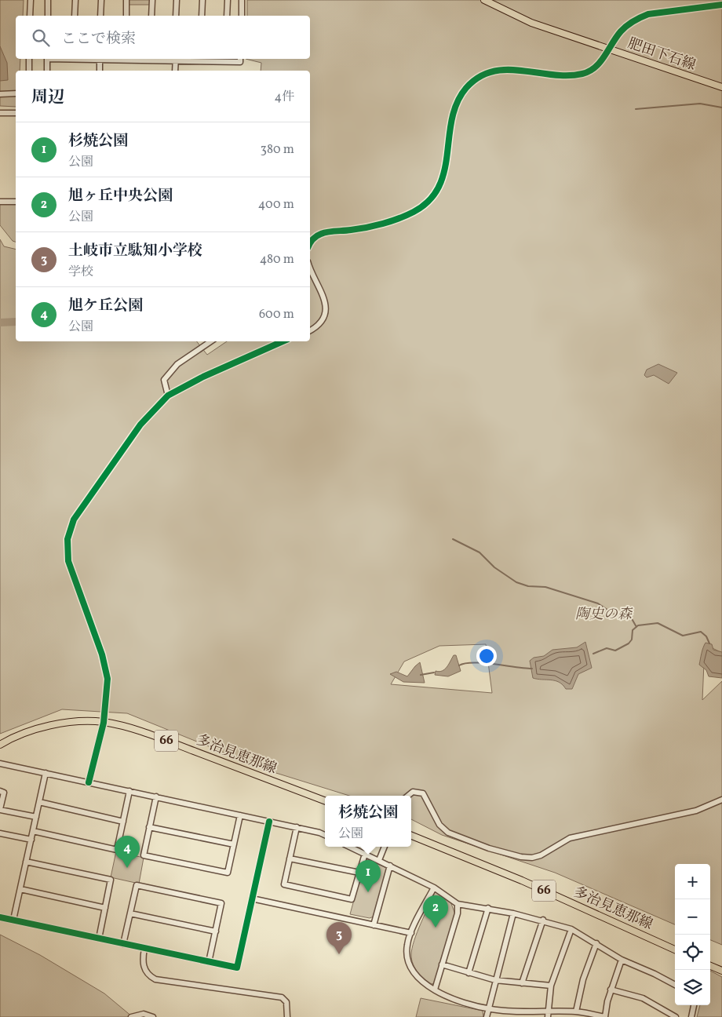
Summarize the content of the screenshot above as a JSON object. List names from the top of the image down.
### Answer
{
  "streets": {
    "main road": ["肥田下石線", "66", "多治見恵那線"]
  },
  "parks": ["陶史の森"],
  "page": {
    "search": "ここで検索",
    "heading": ["周辺", "4件"],
    "list": [
      {
        "mark": "1",
        "name": "杉焼公園",
        "note": "公園",
        "value": "380 m"
      },
      {
        "mark": "2",
        "name": "旭ヶ丘中央公園",
        "note": "公園",
        "value": "400 m"
      },
      {
        "mark": "3",
        "name": "土岐市立駄知小学校",
        "note": "学校",
        "value": "480 m"
      },
      {
        "mark": "4",
        "name": "旭ケ丘公園",
        "note": "公園",
        "value": "600 m"
      }
    ],
    "popup": ["杉焼公園", "公園"],
    "pins": [
      "4",
      "1",
      "2",
      "3"
    ],
    "map_buttons": ["+", "−"]
  }
}
